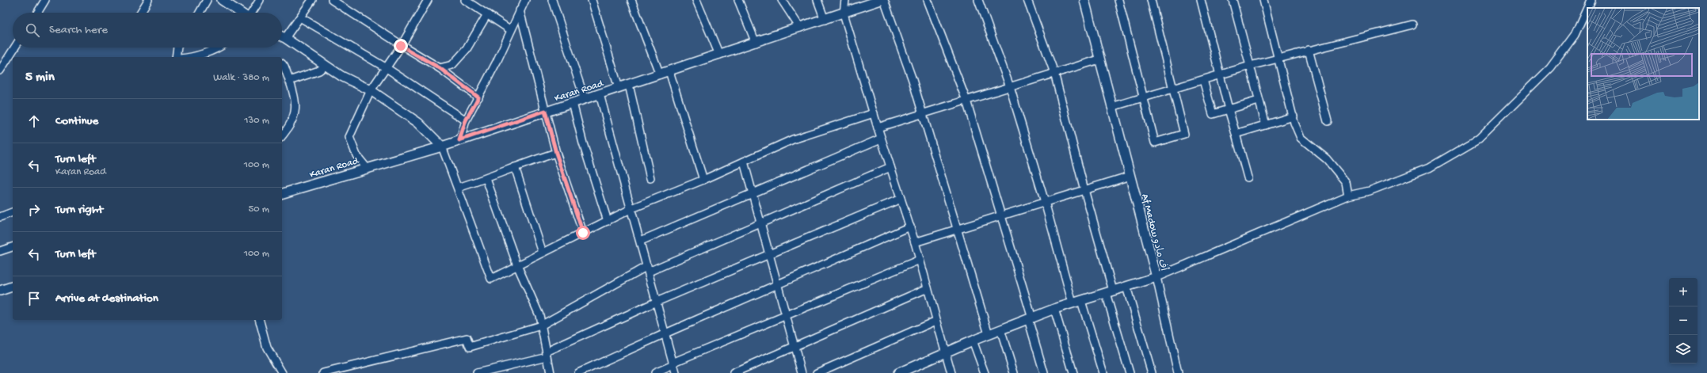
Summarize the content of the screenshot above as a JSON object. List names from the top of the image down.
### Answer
{
  "streets": {
    "street": ["Karan Road", "Af Madow أف مادو"]
  },
  "page": {
    "search": "Search here",
    "heading": ["5 min", "Walk · 380 m"],
    "list": [
      ["Continue", "130 m"],
      ["Turn left", "Karan Road", "100 m"],
      ["Turn right", "50 m"],
      ["Turn left", "100 m"],
      "Arrive at destination"
    ],
    "map_buttons": ["+", "−"]
  }
}
